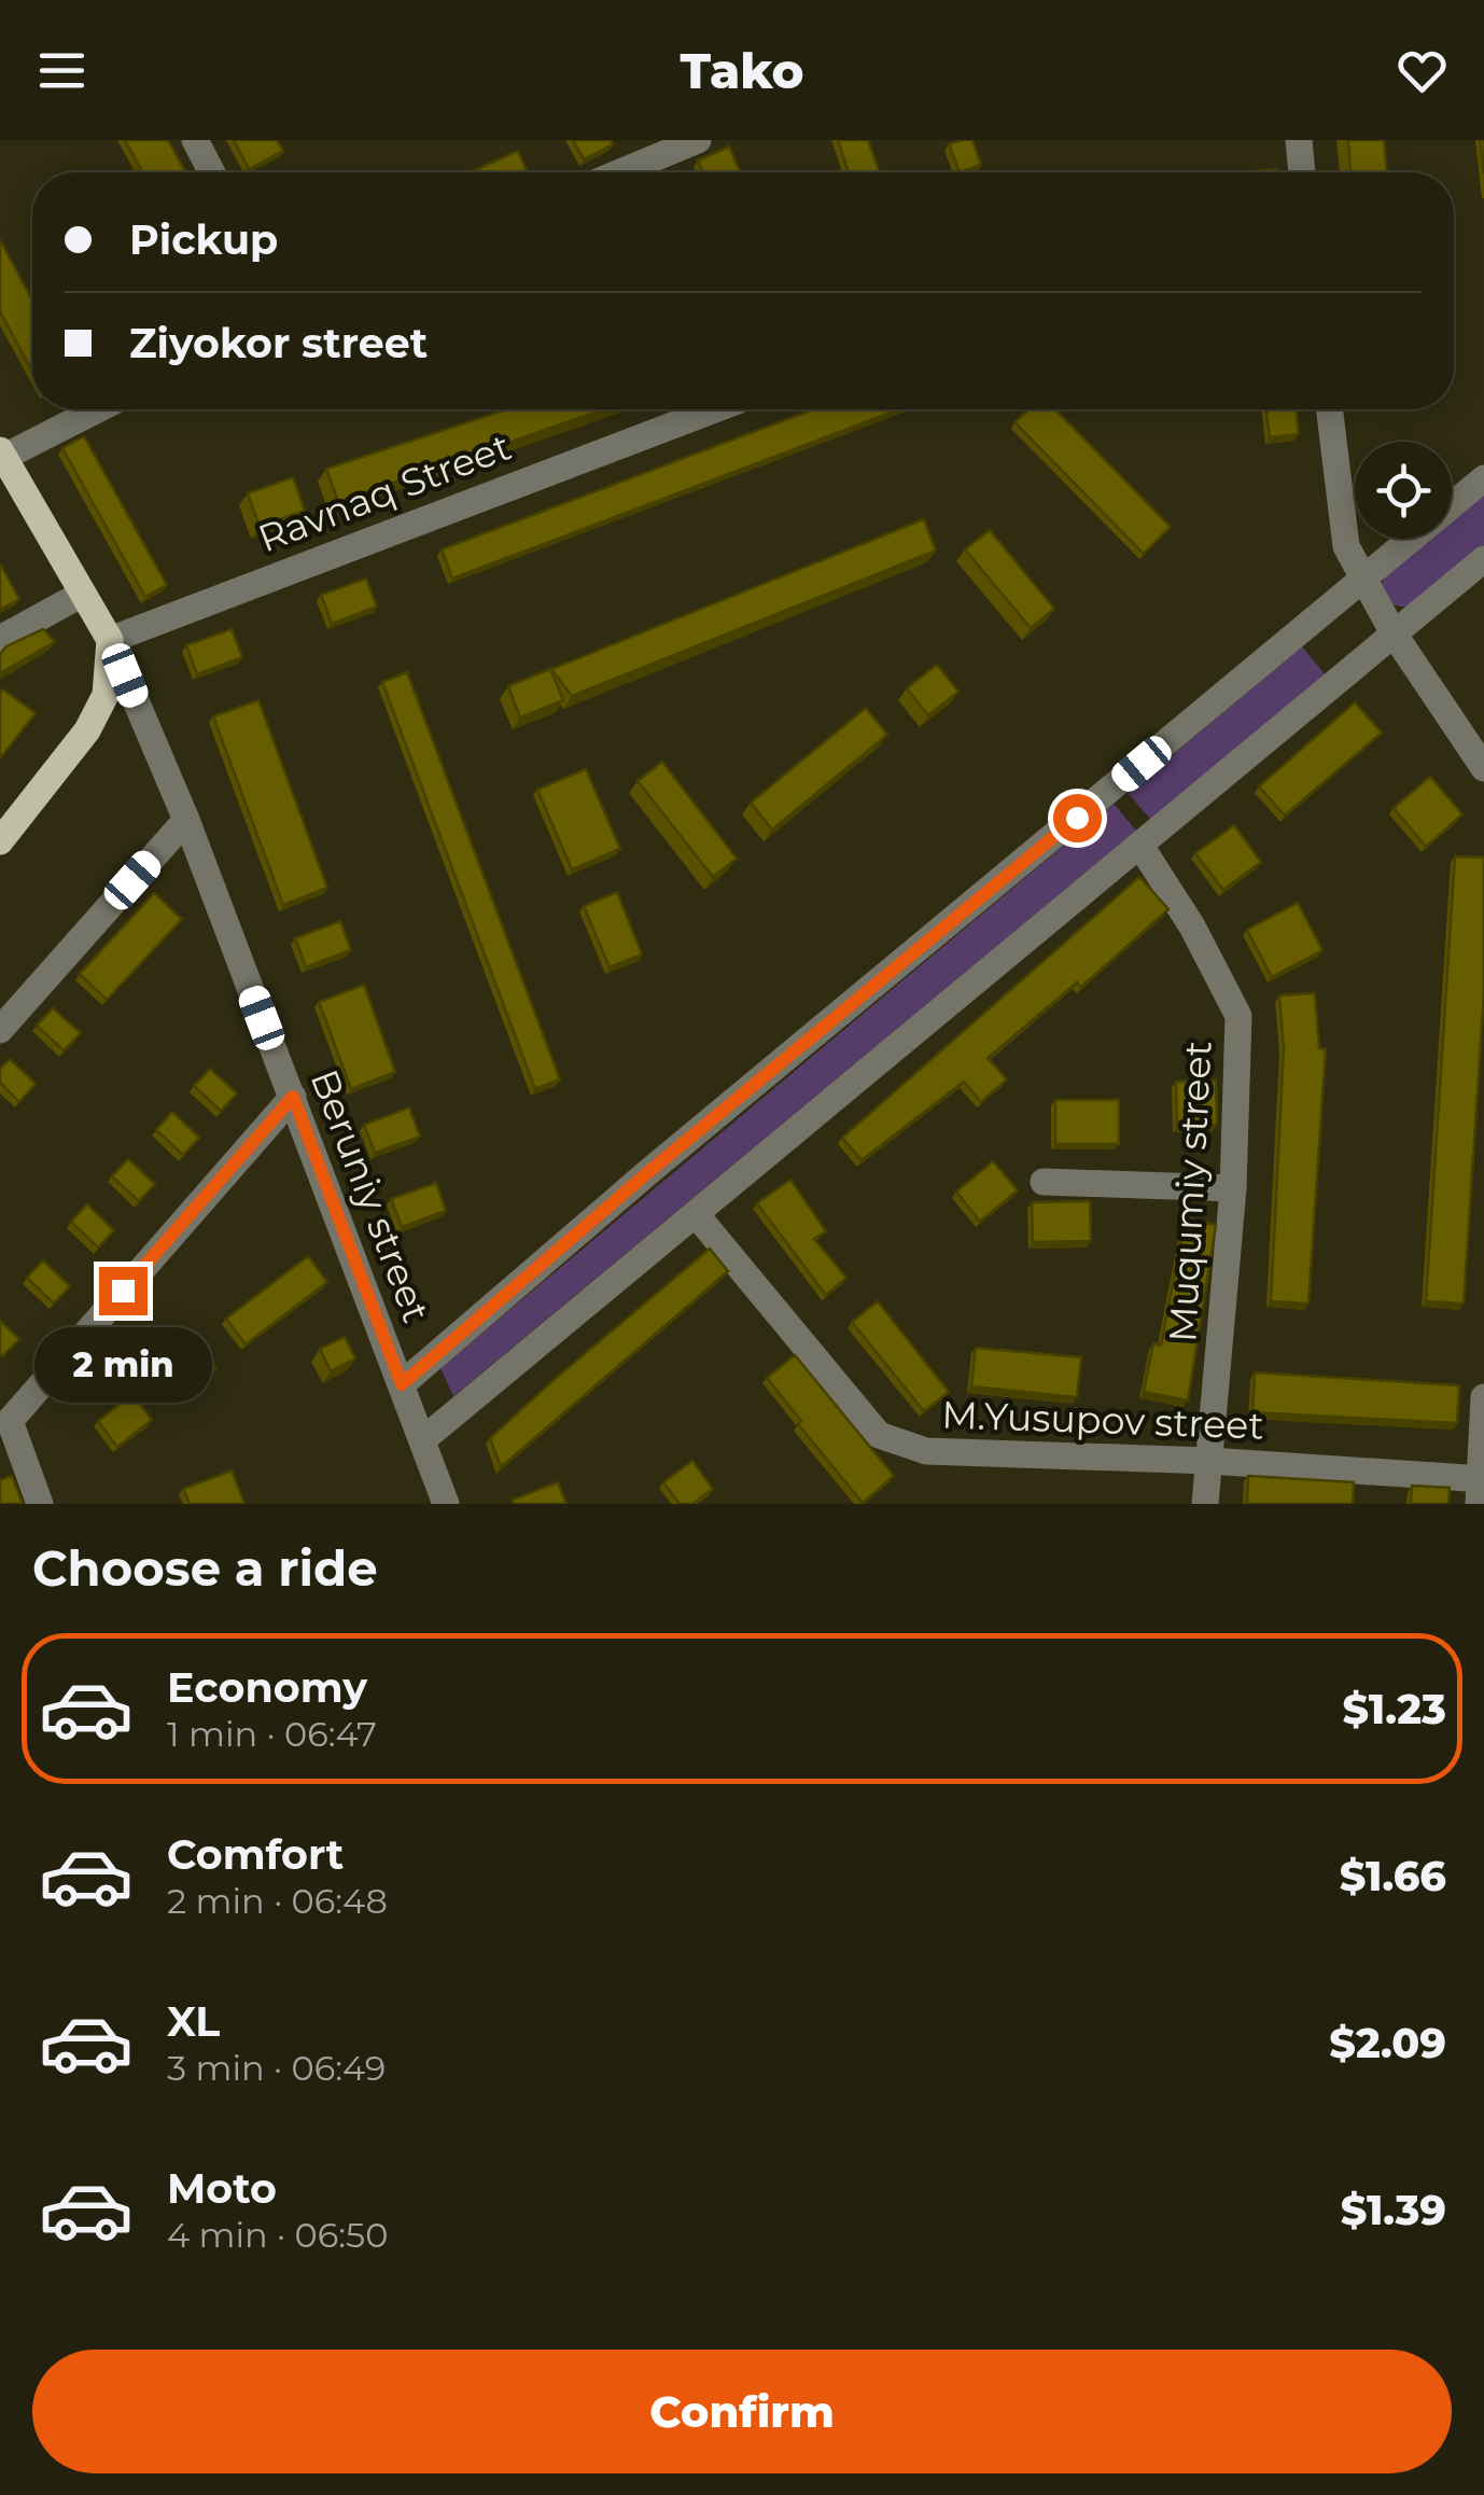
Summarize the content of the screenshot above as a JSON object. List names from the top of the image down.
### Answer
{
  "streets": {
    "main road": ["Beruniy street"],
    "street": ["Ravnaq Street", "Muqumiy street", "M.Yusupov street"]
  },
  "crossings": [
    ["Ravnaq Street", "Beruniy street"],
    ["Muqumiy street", "M.Yusupov street"]
  ],
  "page": {
    "header": "Tako",
    "banner": ["Pickup", "Ziyokor street"],
    "bubble": "2 min",
    "heading": "Choose a ride",
    "list": [
      {
        "name": "Economy",
        "note": "1 min · 06:47",
        "value": "$1.23"
      },
      {
        "name": "Comfort",
        "note": "2 min · 06:48",
        "value": "$1.66"
      },
      {
        "name": "XL",
        "note": "3 min · 06:49",
        "value": "$2.09"
      },
      {
        "name": "Moto",
        "note": "4 min · 06:50",
        "value": "$1.39"
      }
    ],
    "buttons": "Confirm"
  }
}
